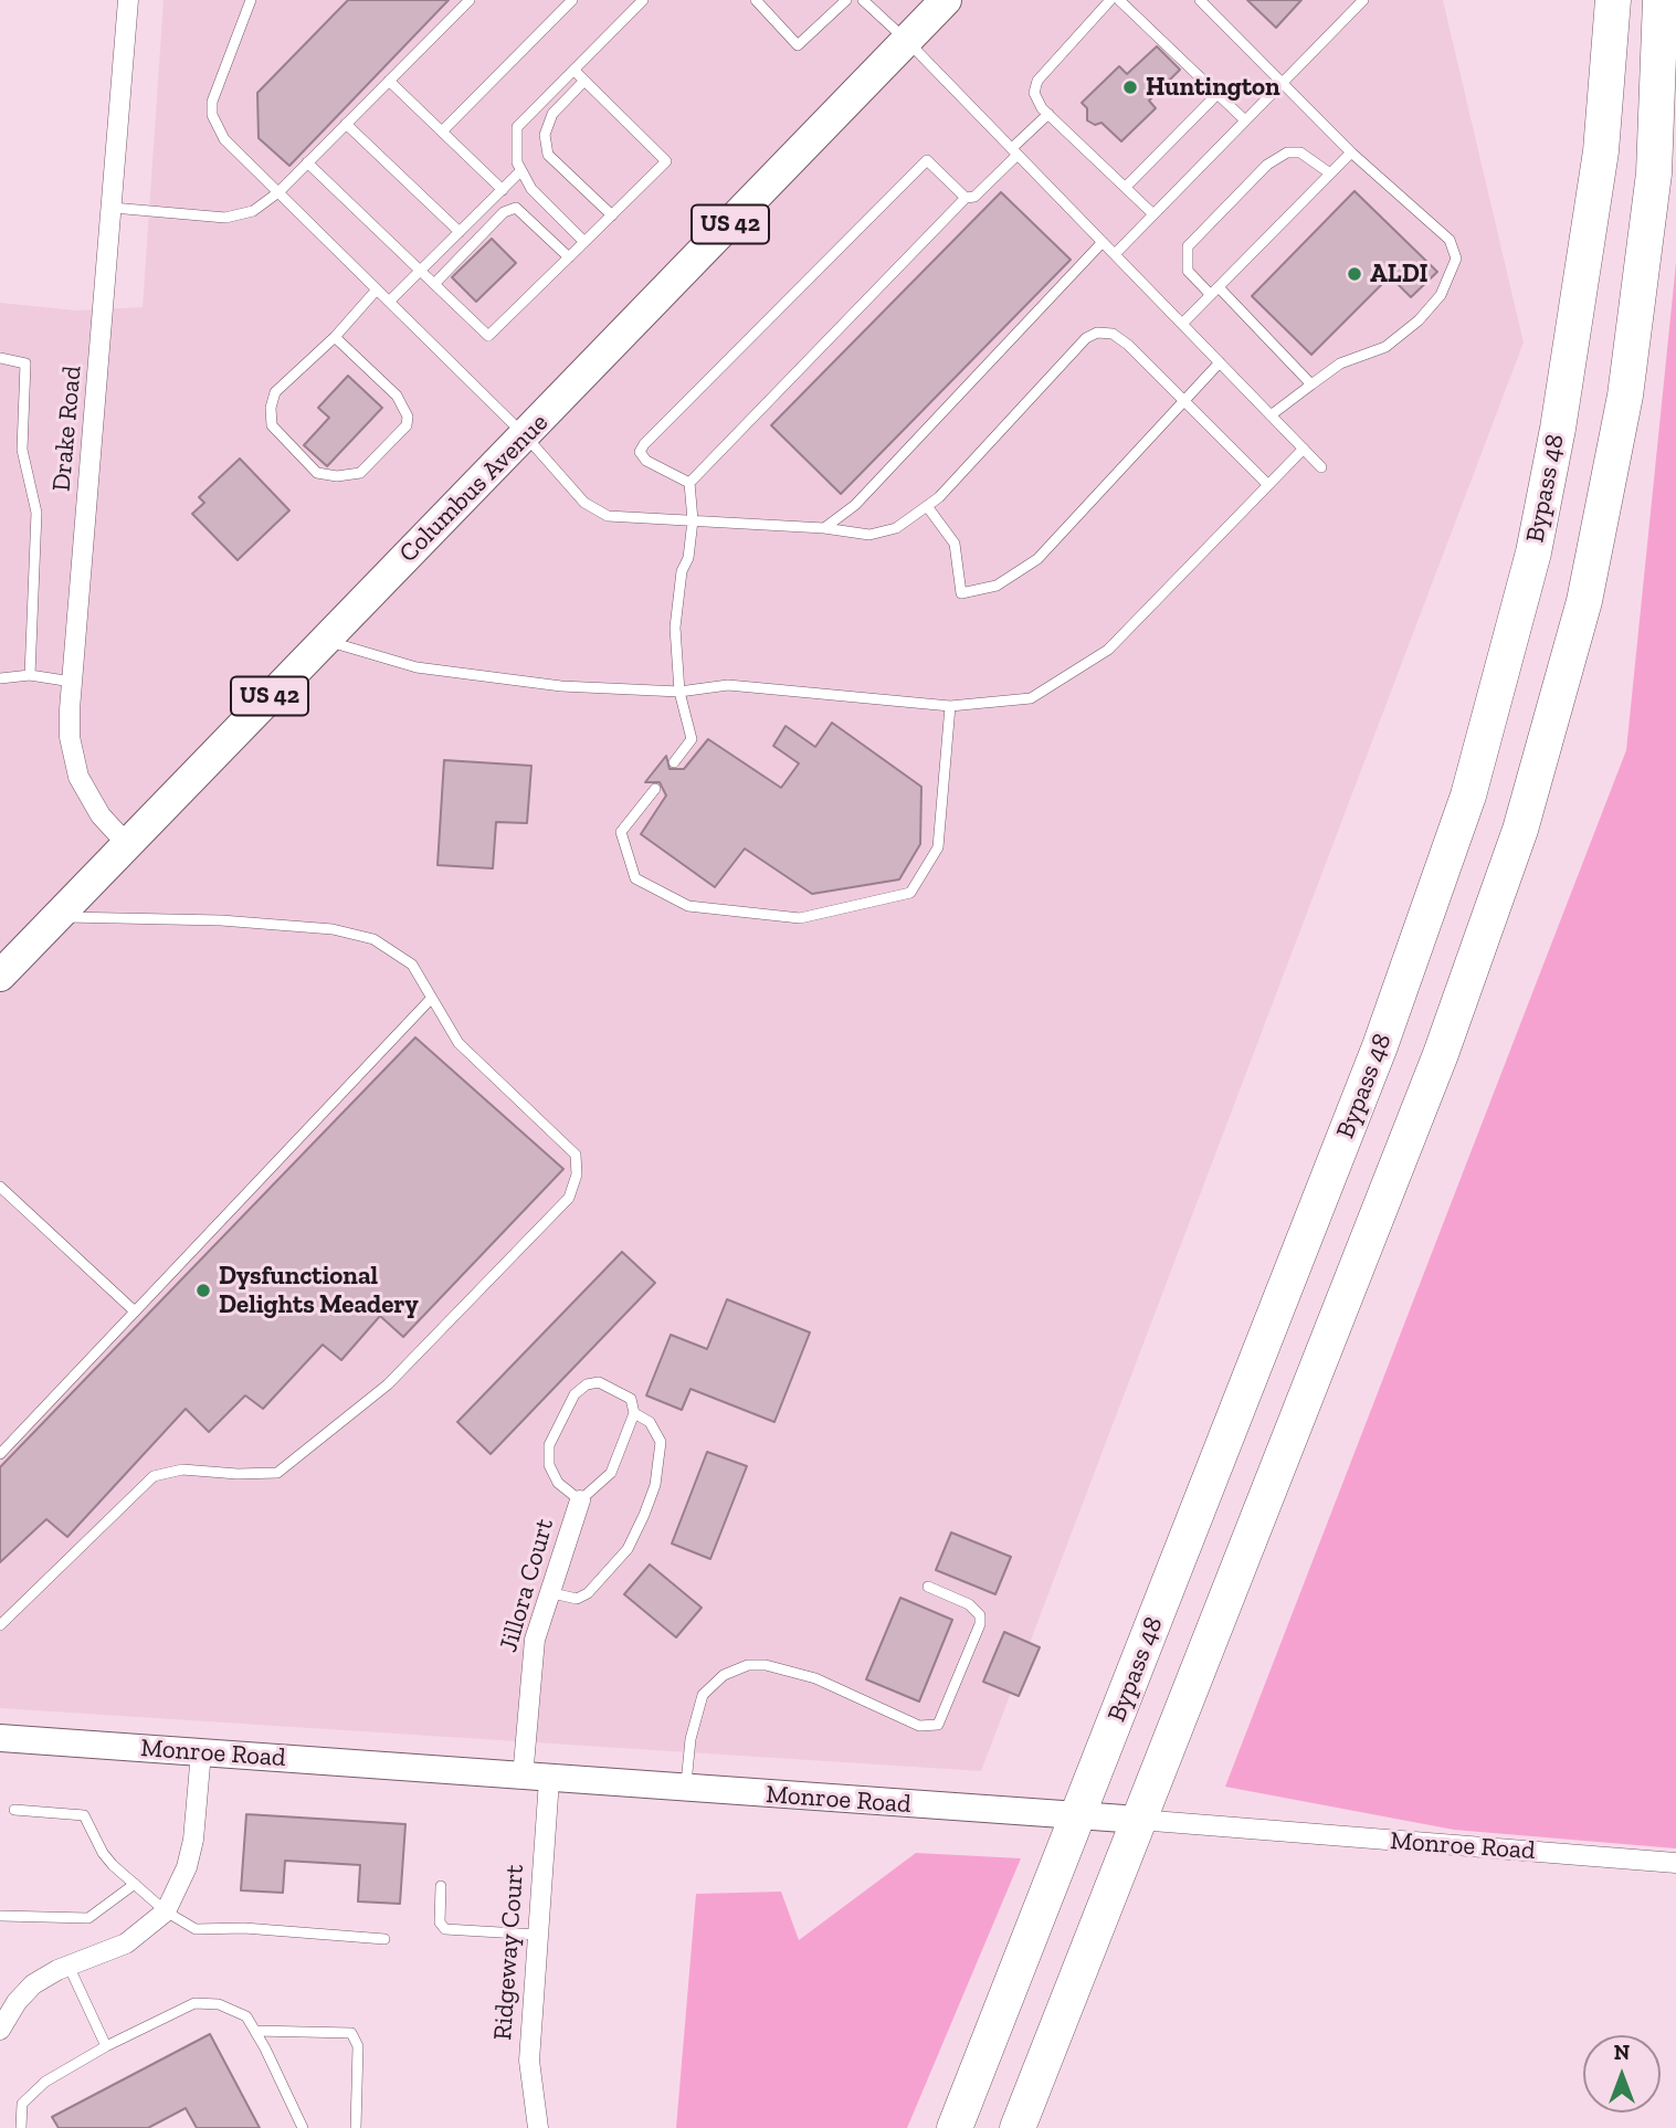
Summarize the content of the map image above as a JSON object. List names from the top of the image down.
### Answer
{
  "streets": {
    "highway": ["Bypass 48"],
    "main road": ["US 42", "Columbus Avenue"],
    "street": [
      "Drake Road",
      "Jillora Court",
      "Monroe Road",
      "Ridgeway Court"
    ]
  },
  "crossings": [
    ["Drake Road", "Columbus Avenue"],
    ["Bypass 48", "Monroe Road"],
    ["Jillora Court", "Monroe Road"],
    ["Monroe Road", "Ridgeway Court"]
  ],
  "places": ["Huntington", "ALDI", "Dysfunctional Delights Meadery"],
  "north": "top"
}
